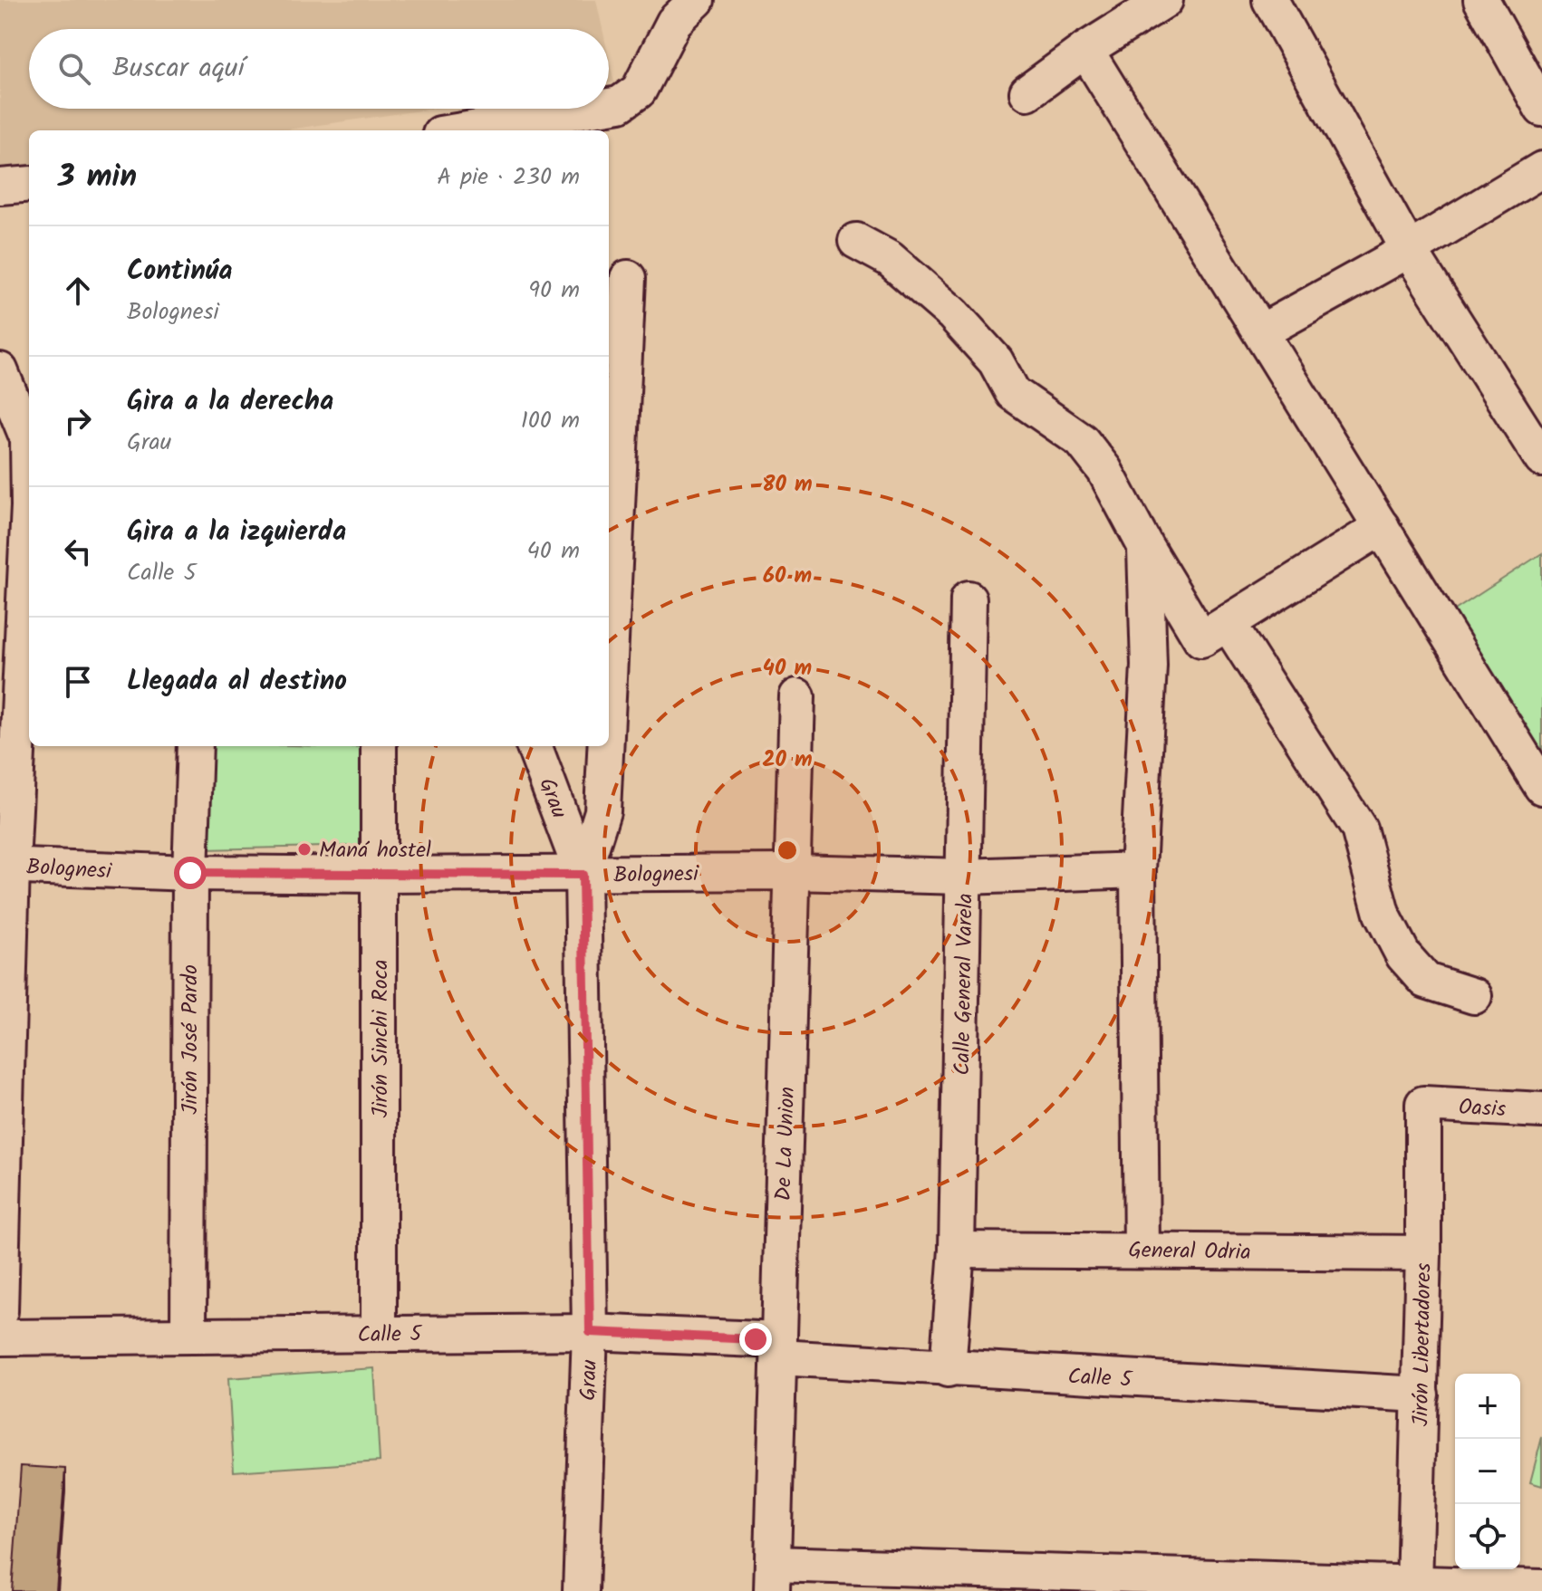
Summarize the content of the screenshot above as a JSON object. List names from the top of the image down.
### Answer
{
  "streets": {
    "street": [
      "Grau",
      "Bolognesi",
      "Calle General Varela",
      "Jirón Sinchi Roca",
      "Jirón José Pardo",
      "Oasis",
      "De La Union",
      "General Odria",
      "Calle 5",
      "Jirón Libertadores"
    ]
  },
  "crossings": [
    ["Grau", "Bolognesi"],
    ["Grau", "Calle 5"],
    ["Bolognesi", "Calle General Varela"],
    ["Bolognesi", "Jirón Sinchi Roca"],
    ["Bolognesi", "Jirón José Pardo"],
    ["Bolognesi", "De La Union"],
    ["Calle General Varela", "General Odria"],
    ["Calle General Varela", "Calle 5"],
    ["Jirón Sinchi Roca", "Calle 5"],
    ["Jirón José Pardo", "Calle 5"],
    ["Oasis", "Jirón Libertadores"],
    ["De La Union", "Calle 5"],
    ["General Odria", "Jirón Libertadores"],
    ["Calle 5", "Jirón Libertadores"]
  ],
  "places": ["Maná hostel"],
  "page": {
    "search": "Buscar aquí",
    "heading": ["3 min", "A pie · 230 m"],
    "list": [
      ["Continúa", "Bolognesi", "90 m"],
      ["Gira a la derecha", "Grau", "100 m"],
      ["Gira a la izquierda", "Calle 5", "40 m"],
      "Llegada al destino"
    ],
    "map_buttons": ["+", "−"]
  },
  "rings": [
    "80 m",
    "60 m",
    "40 m",
    "20 m"
  ]
}
